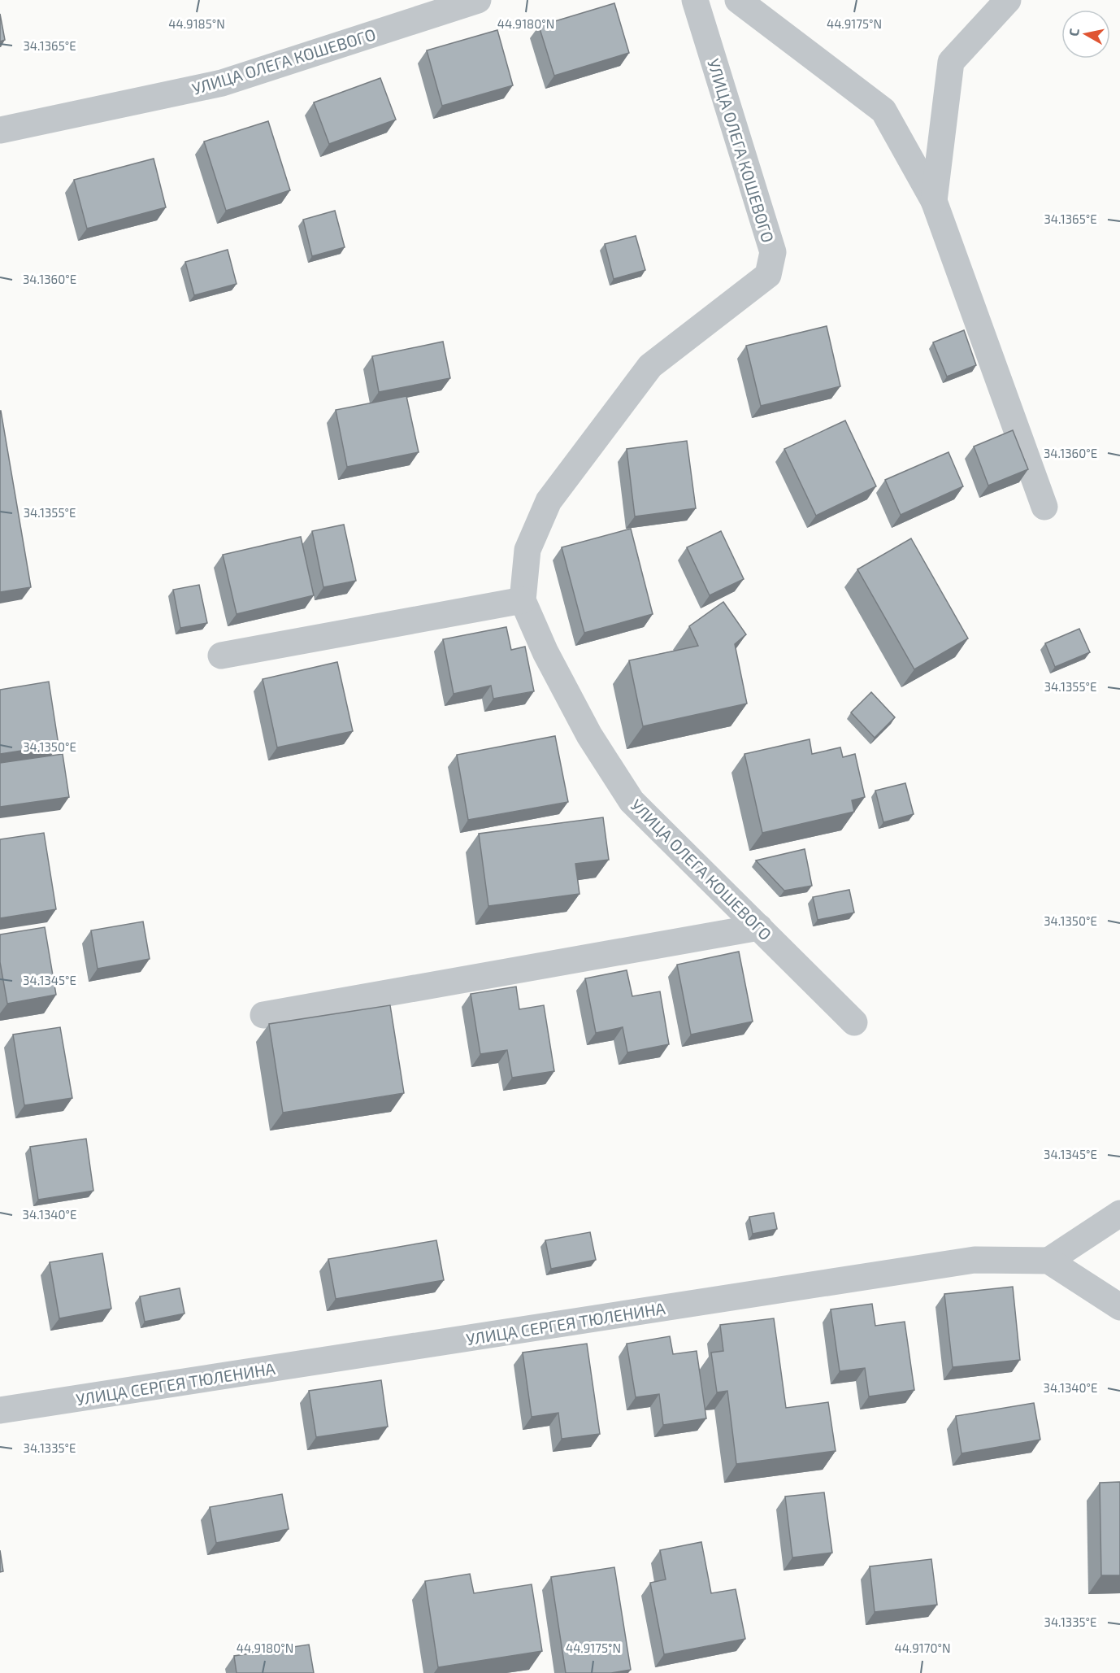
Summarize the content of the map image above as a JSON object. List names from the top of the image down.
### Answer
{
  "streets": {
    "street": ["УЛИЦА ОЛЕГА КОШЕВОГО", "УЛИЦА СЕРГЕЯ ТЮЛЕНИНА"]
  },
  "north": "left",
  "coordinates": [
    "44.9180°N",
    "44.9175°N",
    "44.9185°N",
    "34.1365°E",
    "34.1360°E",
    "34.1355°E",
    "34.1350°E",
    "34.1345°E",
    "34.1340°E",
    "34.1335°E",
    "44.9170°N"
  ]
}
